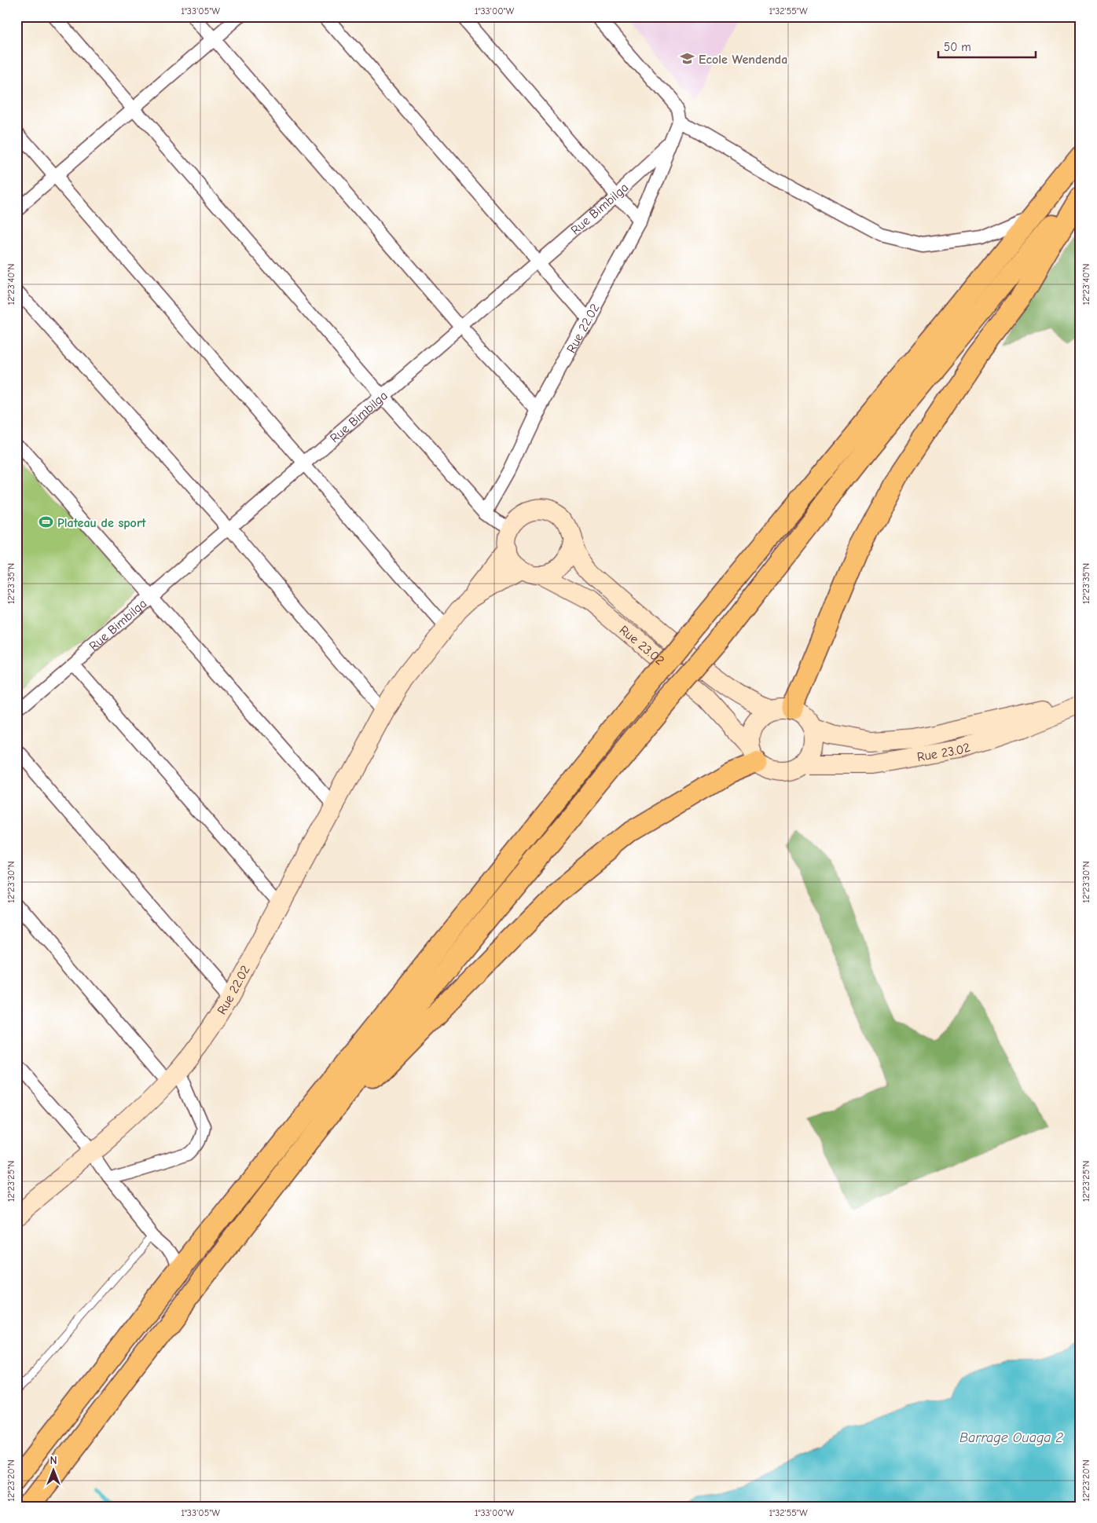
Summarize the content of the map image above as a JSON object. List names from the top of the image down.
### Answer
{
  "streets": {
    "street": ["Rue Bimbilga", "Rue 22.02", "Rue 23.02"]
  },
  "crossings": [
    ["Rue Bimbilga", "Rue 22.02"]
  ],
  "water": ["Barrage Ouaga 2"],
  "places": {
    "school or university": ["Ecole Wendenda"],
    "sports": ["Plateau de sport"]
  },
  "scale_bar": "50 m",
  "north": "top",
  "coordinates": [
    "1°33'05\"W",
    "1°33'00\"W",
    "1°32'55\"W",
    "12°23'40\"N",
    "12°23'35\"N",
    "12°23'30\"N",
    "12°23'25\"N",
    "12°23'20\"N"
  ]
}
